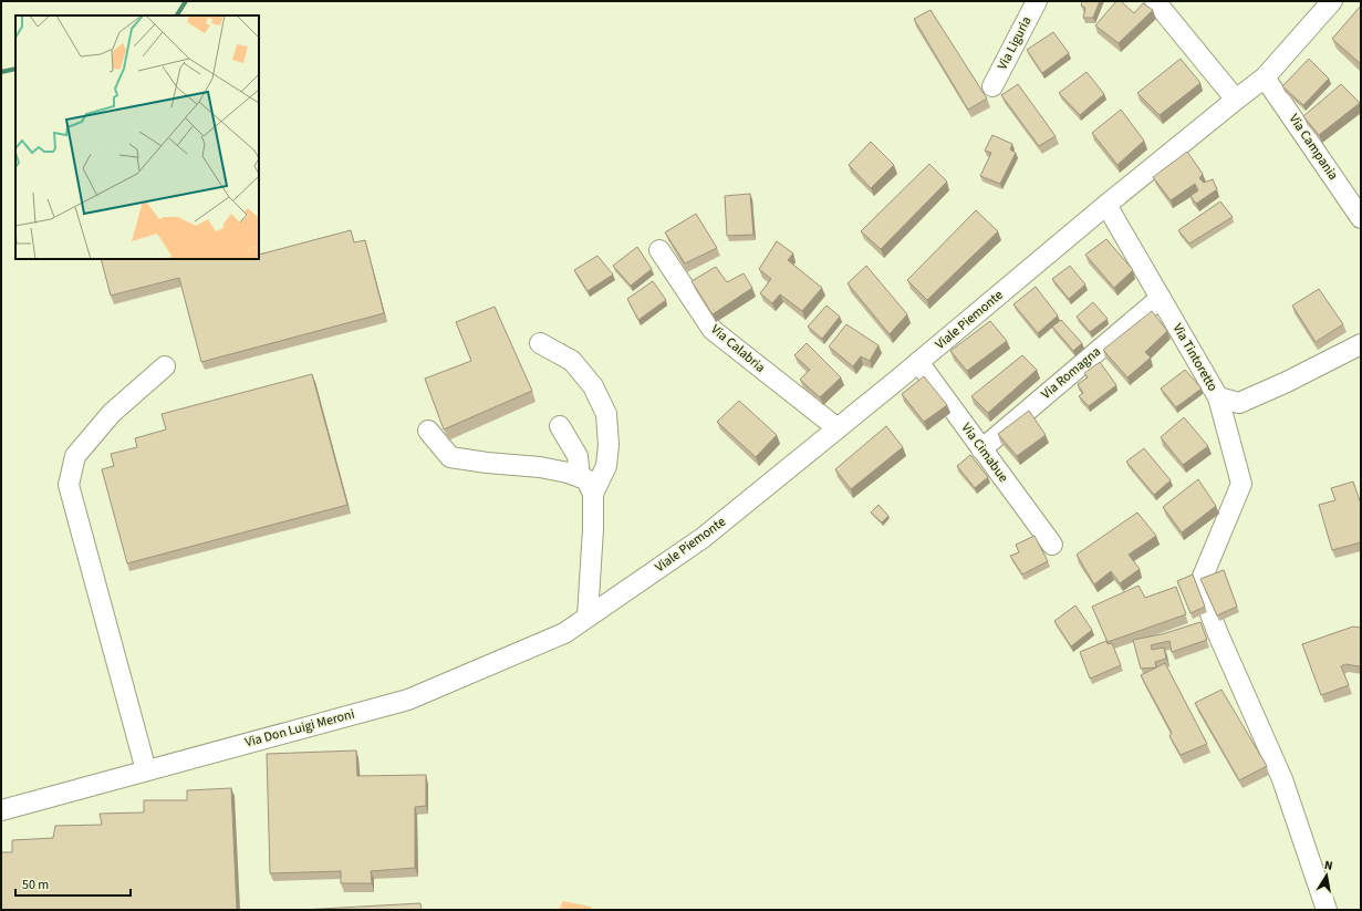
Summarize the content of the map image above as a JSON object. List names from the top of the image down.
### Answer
{
  "streets": {
    "street": [
      "Via Liguria",
      "Via Campania",
      "Viale Piemonte",
      "Via Calabria",
      "Via Tintoretto",
      "Via Romagna",
      "Via Cimabue",
      "Via Don Luigi Meroni"
    ]
  },
  "crossings": [
    ["Via Campania", "Viale Piemonte"],
    ["Viale Piemonte", "Via Calabria"],
    ["Viale Piemonte", "Via Tintoretto"],
    ["Viale Piemonte", "Via Cimabue"],
    ["Viale Piemonte", "Via Don Luigi Meroni"],
    ["Via Tintoretto", "Via Romagna"],
    ["Via Romagna", "Via Cimabue"]
  ],
  "scale_bar": "50 m",
  "north": "top"
}
